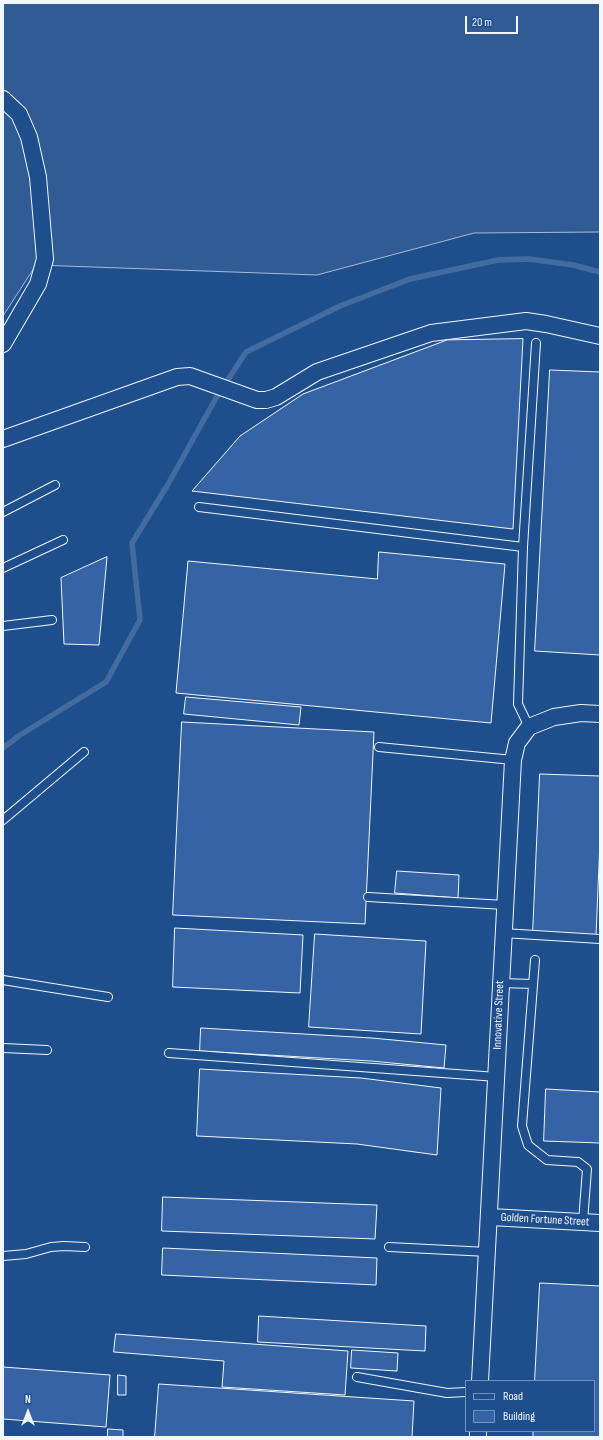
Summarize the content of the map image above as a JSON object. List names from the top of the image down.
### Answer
{
  "streets": {
    "street": ["Innovative Street", "Golden Fortune Street"]
  },
  "crossings": [
    ["Innovative Street", "Golden Fortune Street"]
  ],
  "legend": ["Road", "Building"],
  "scale_bar": "20 m",
  "north": "top"
}
